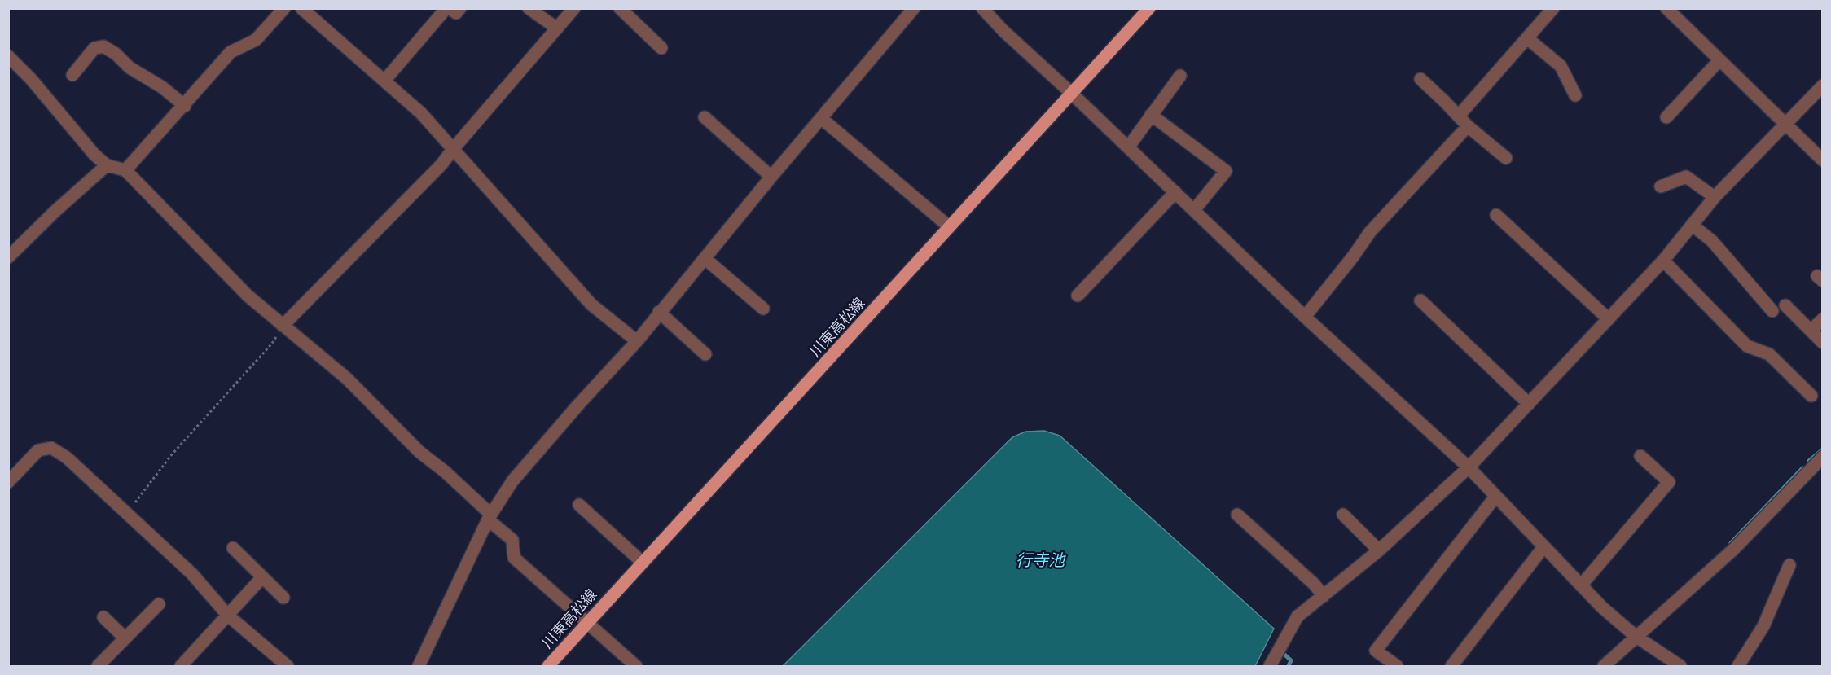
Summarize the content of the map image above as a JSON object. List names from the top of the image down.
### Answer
{
  "streets": {
    "main road": ["川東高松線"]
  },
  "water": ["行寺池"]
}
